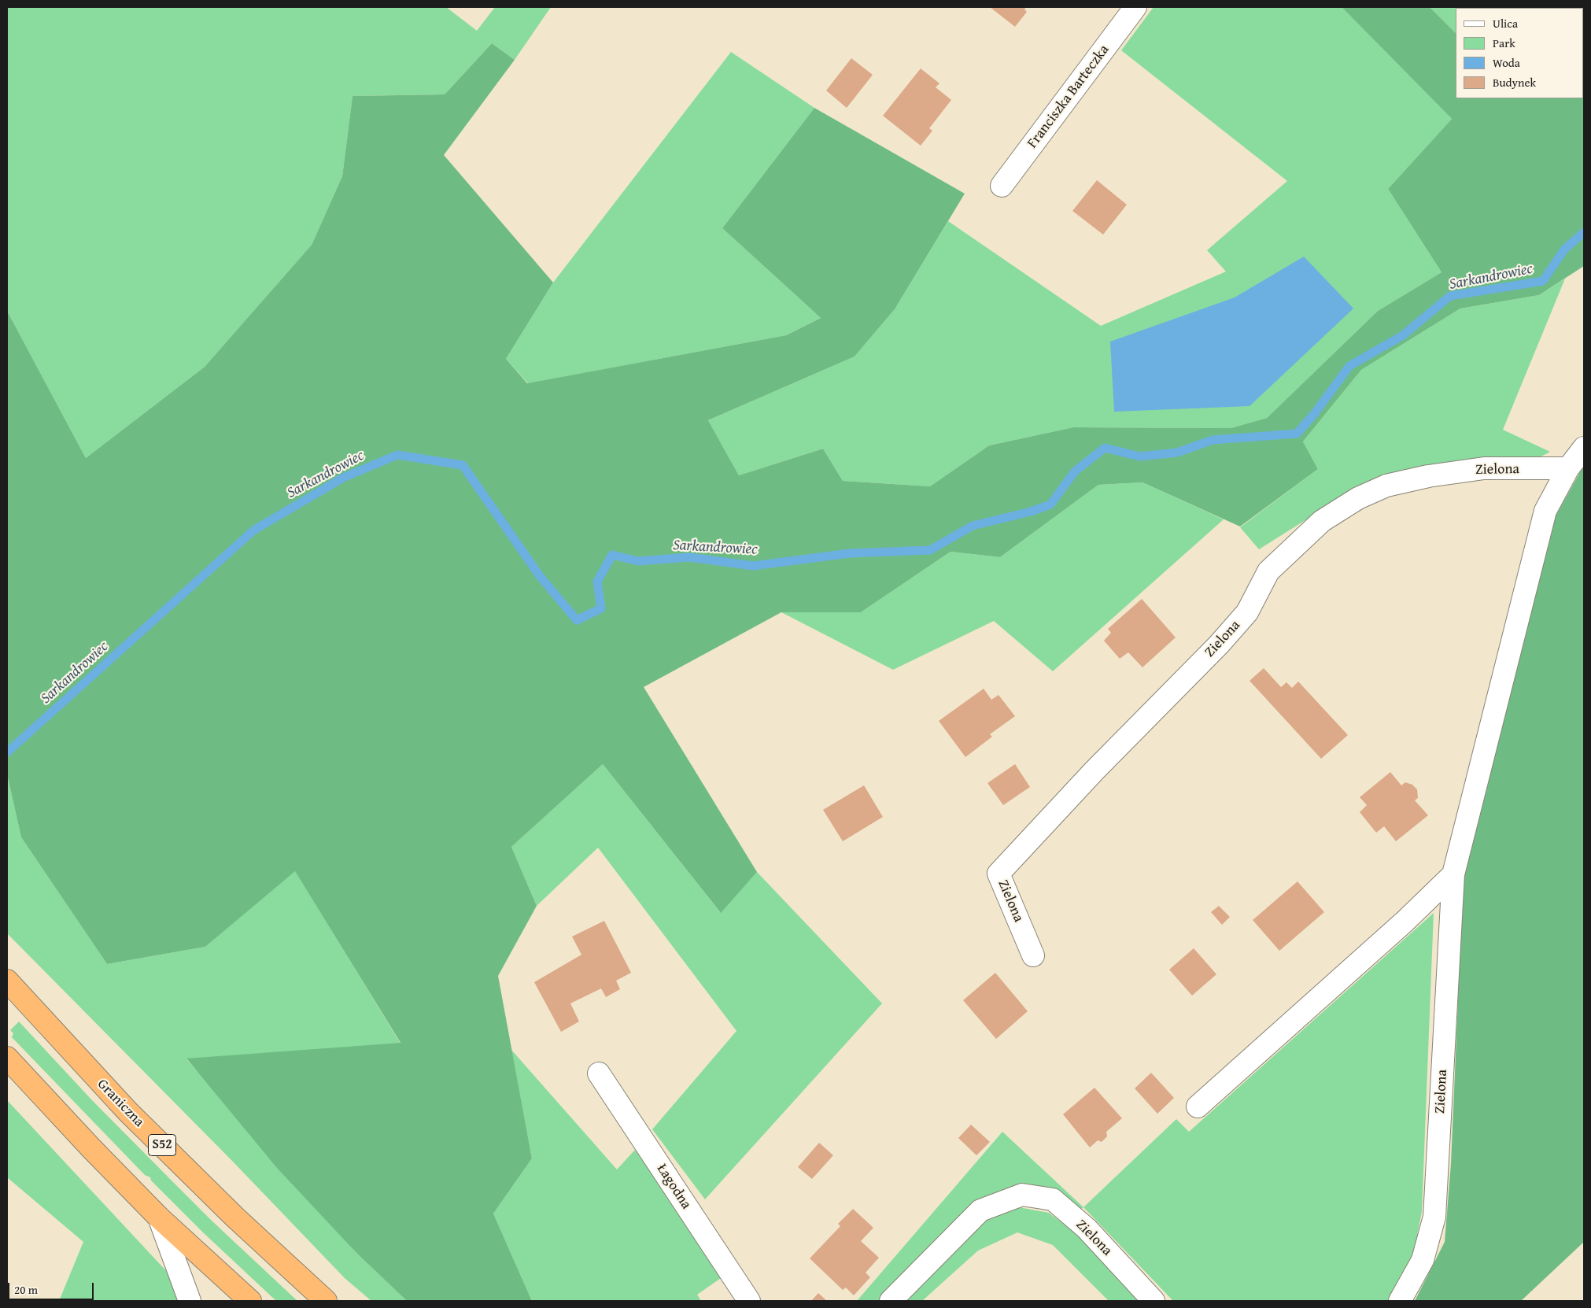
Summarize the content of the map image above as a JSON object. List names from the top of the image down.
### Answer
{
  "streets": {
    "highway": ["Graniczna", "S52"],
    "street": ["Franciszka Barteczka", "Zielona", "Łagodna"]
  },
  "water": ["Sarkandrowiec"],
  "legend": [
    "Ulica",
    "Park",
    "Woda",
    "Budynek"
  ],
  "scale_bar": "20 m"
}
